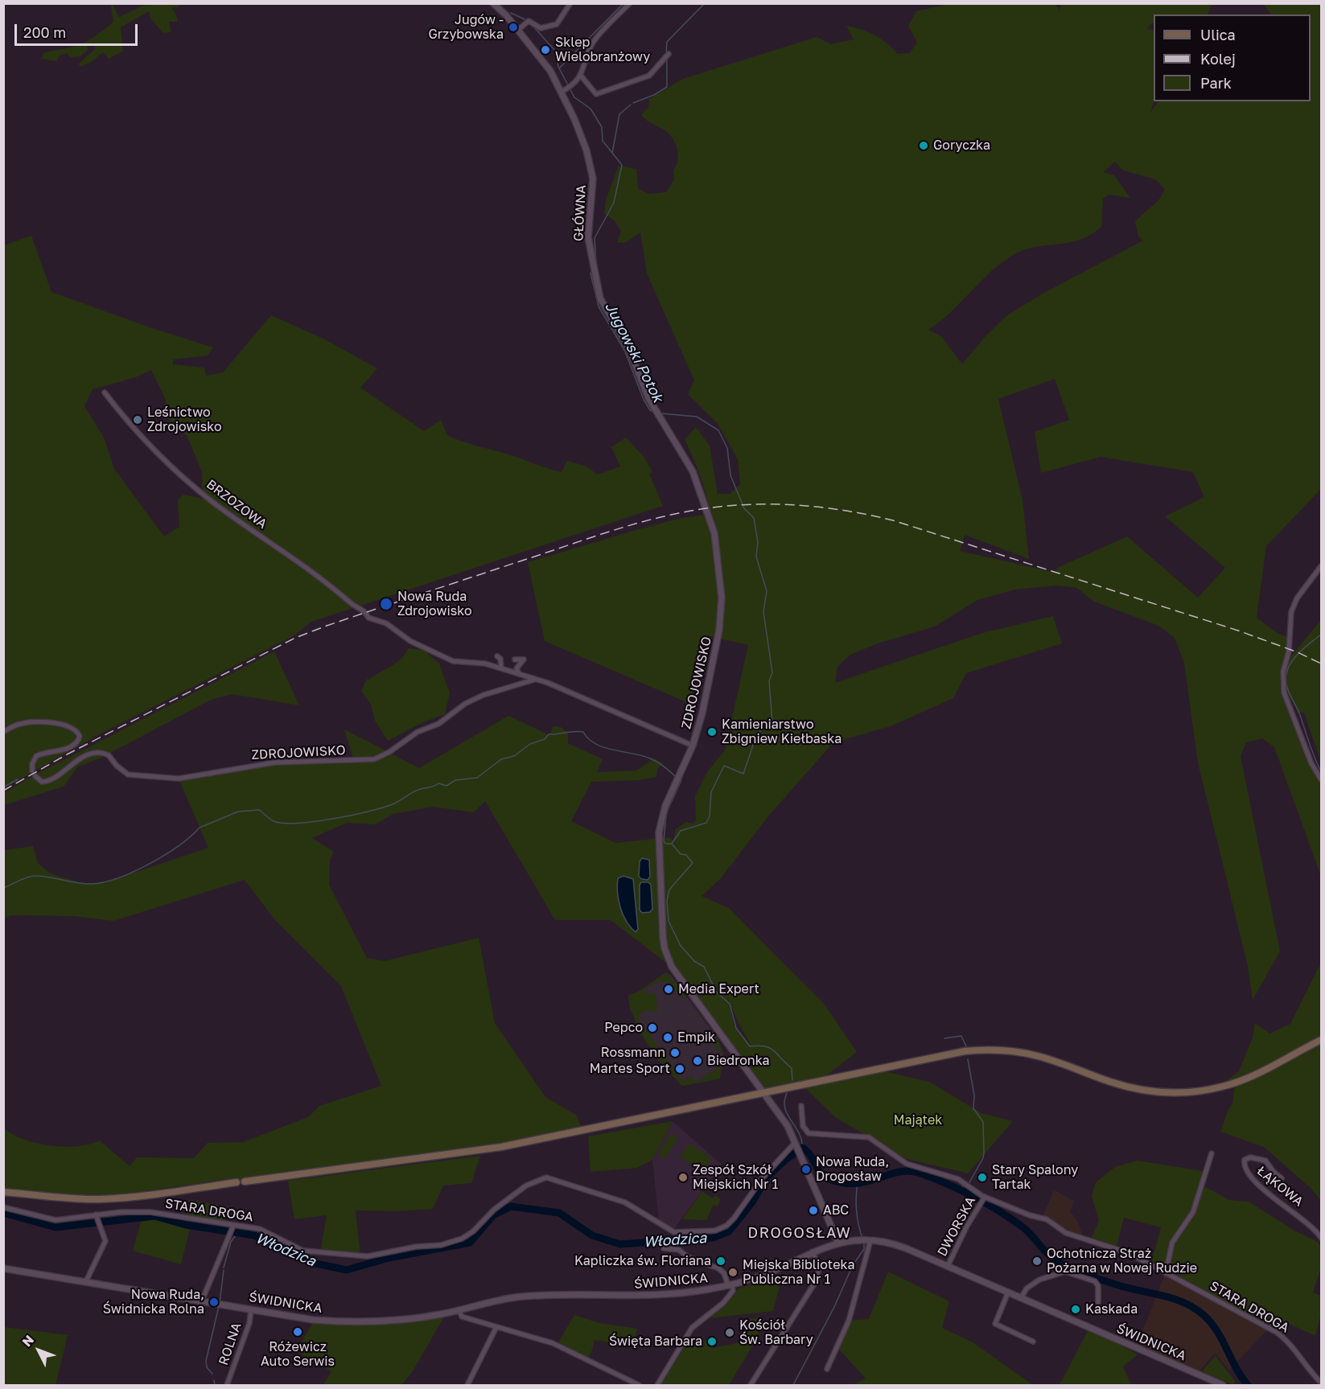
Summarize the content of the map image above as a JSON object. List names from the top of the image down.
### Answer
{
  "streets": {
    "street": [
      "GŁÓWNA",
      "BRZOZOWA",
      "ZDROJOWISKO",
      "ŁĄKOWA",
      "STARA DROGA",
      "DWORSKA",
      "ŚWIDNICKA",
      "ROLNA"
    ]
  },
  "crossings": [
    ["GŁÓWNA", "ZDROJOWISKO"],
    ["BRZOZOWA", "ZDROJOWISKO"],
    ["STARA DROGA", "DWORSKA"],
    ["DWORSKA", "ŚWIDNICKA"],
    ["ŚWIDNICKA", "ROLNA"]
  ],
  "districts": ["DROGOSŁAW"],
  "water": ["Jugowski Potok", "Włodzica"],
  "parks": ["Majątek"],
  "places": [
    "Jugów - Grzybowska",
    "Sklep Wielobranżowy",
    "Goryczka",
    "Leśnictwo Zdrojowisko",
    "Nowa Ruda Zdrojowisko",
    "Kamieniarstwo Zbigniew Kiełbaska",
    "Media Expert",
    "Pepco",
    "Empik",
    "Rossmann",
    "Biedronka",
    "Martes Sport",
    "Nowa Ruda, Drogosław",
    "Zespół Szkół Miejskich Nr 1",
    "Stary Spalony Tartak",
    "ABC",
    "Kapliczka św. Floriana",
    "Ochotnicza Straż Pożarna w Nowej Rudzie",
    "Miejska Biblioteka Publiczna Nr 1",
    "Nowa Ruda, Świdnicka Rolna",
    "Kaskada",
    "Różewicz Auto Serwis",
    "Kościół Św. Barbary",
    "Święta Barbara"
  ],
  "legend": ["Ulica", "Kolej", "Park"],
  "scale_bar": "200 m",
  "north": "top left"
}
